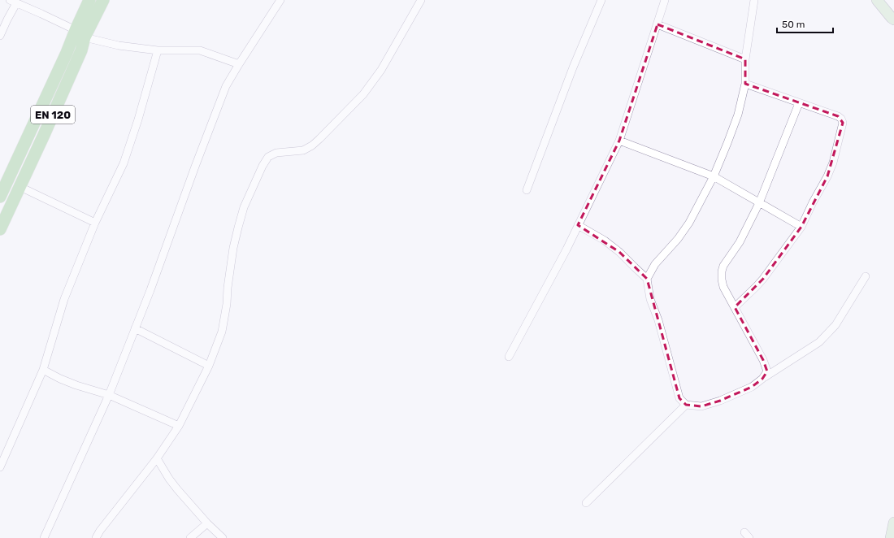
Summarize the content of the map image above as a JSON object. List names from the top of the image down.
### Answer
{
  "streets": {
    "main road": ["EN 120"]
  },
  "scale_bar": "50 m"
}
